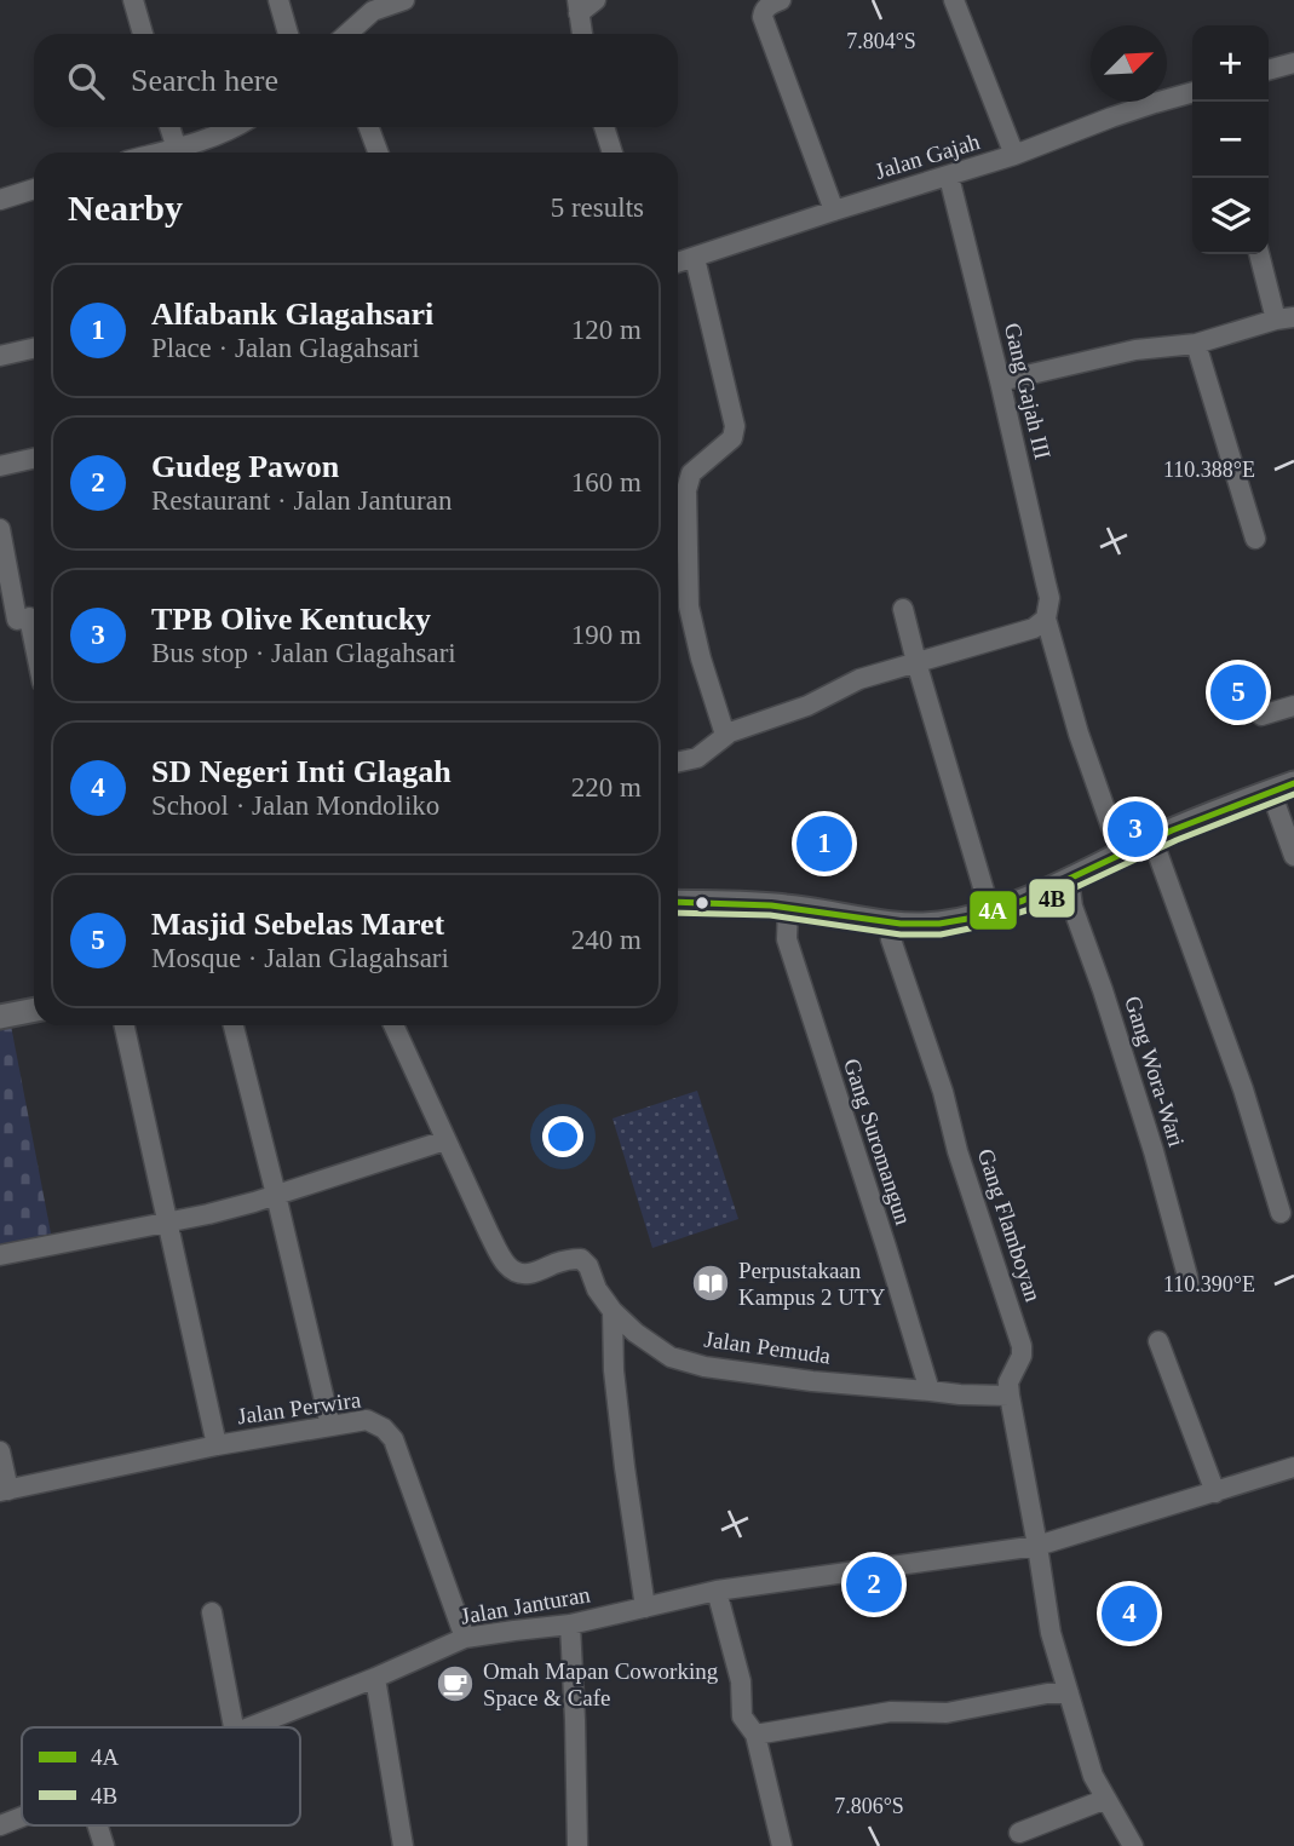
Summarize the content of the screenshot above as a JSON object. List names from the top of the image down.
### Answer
{
  "streets": {
    "street": [
      "Jalan Gajah",
      "Gang Gajah III",
      "Gang Wora-Wari",
      "Gang Suromangun",
      "Gang Flamboyan",
      "Jalan Pemuda",
      "Jalan Perwira",
      "Jalan Janturan"
    ]
  },
  "crossings": [
    ["Jalan Gajah", "Gang Gajah III"],
    ["Gang Suromangun", "Jalan Pemuda"],
    ["Gang Flamboyan", "Jalan Pemuda"],
    ["Gang Flamboyan", "Jalan Janturan"],
    ["Jalan Perwira", "Jalan Janturan"]
  ],
  "places": {
    "library": ["Perpustakaan Kampus 2 UTY"],
    "cafe": ["Omah Mapan Coworking Space & Cafe"]
  },
  "lines": ["transit line 4A", "transit line 4B"],
  "legend": ["4A", "4B"],
  "north": "top right",
  "page": {
    "map_buttons": ["+", "−"],
    "search": "Search here",
    "heading": ["Nearby", "5 results"],
    "list": [
      {
        "mark": "1",
        "name": "Alfabank Glagahsari",
        "note": "Place · Jalan Glagahsari",
        "value": "120 m"
      },
      {
        "mark": "2",
        "name": "Gudeg Pawon",
        "note": "Restaurant · Jalan Janturan",
        "value": "160 m"
      },
      {
        "mark": "3",
        "name": "TPB Olive Kentucky",
        "note": "Bus stop · Jalan Glagahsari",
        "value": "190 m"
      },
      {
        "mark": "4",
        "name": "SD Negeri Inti Glagah",
        "note": "School · Jalan Mondoliko",
        "value": "220 m"
      },
      {
        "mark": "5",
        "name": "Masjid Sebelas Maret",
        "note": "Mosque · Jalan Glagahsari",
        "value": "240 m"
      }
    ],
    "pins": [
      "5",
      "3",
      "1",
      "2",
      "4"
    ]
  },
  "coordinates": [
    "7.804°S",
    "110.388°E",
    "110.390°E",
    "7.806°S"
  ]
}
